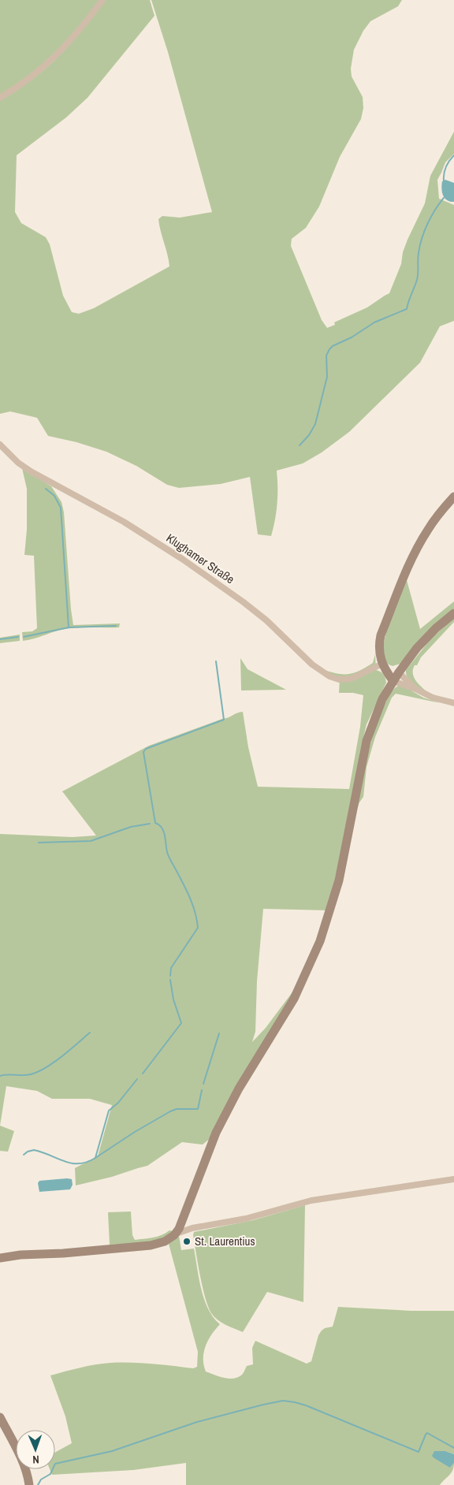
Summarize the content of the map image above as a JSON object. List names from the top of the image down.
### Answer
{
  "streets": {
    "street": ["Klughamer Straße"]
  },
  "places": ["St. Laurentius"],
  "north": "bottom"
}
